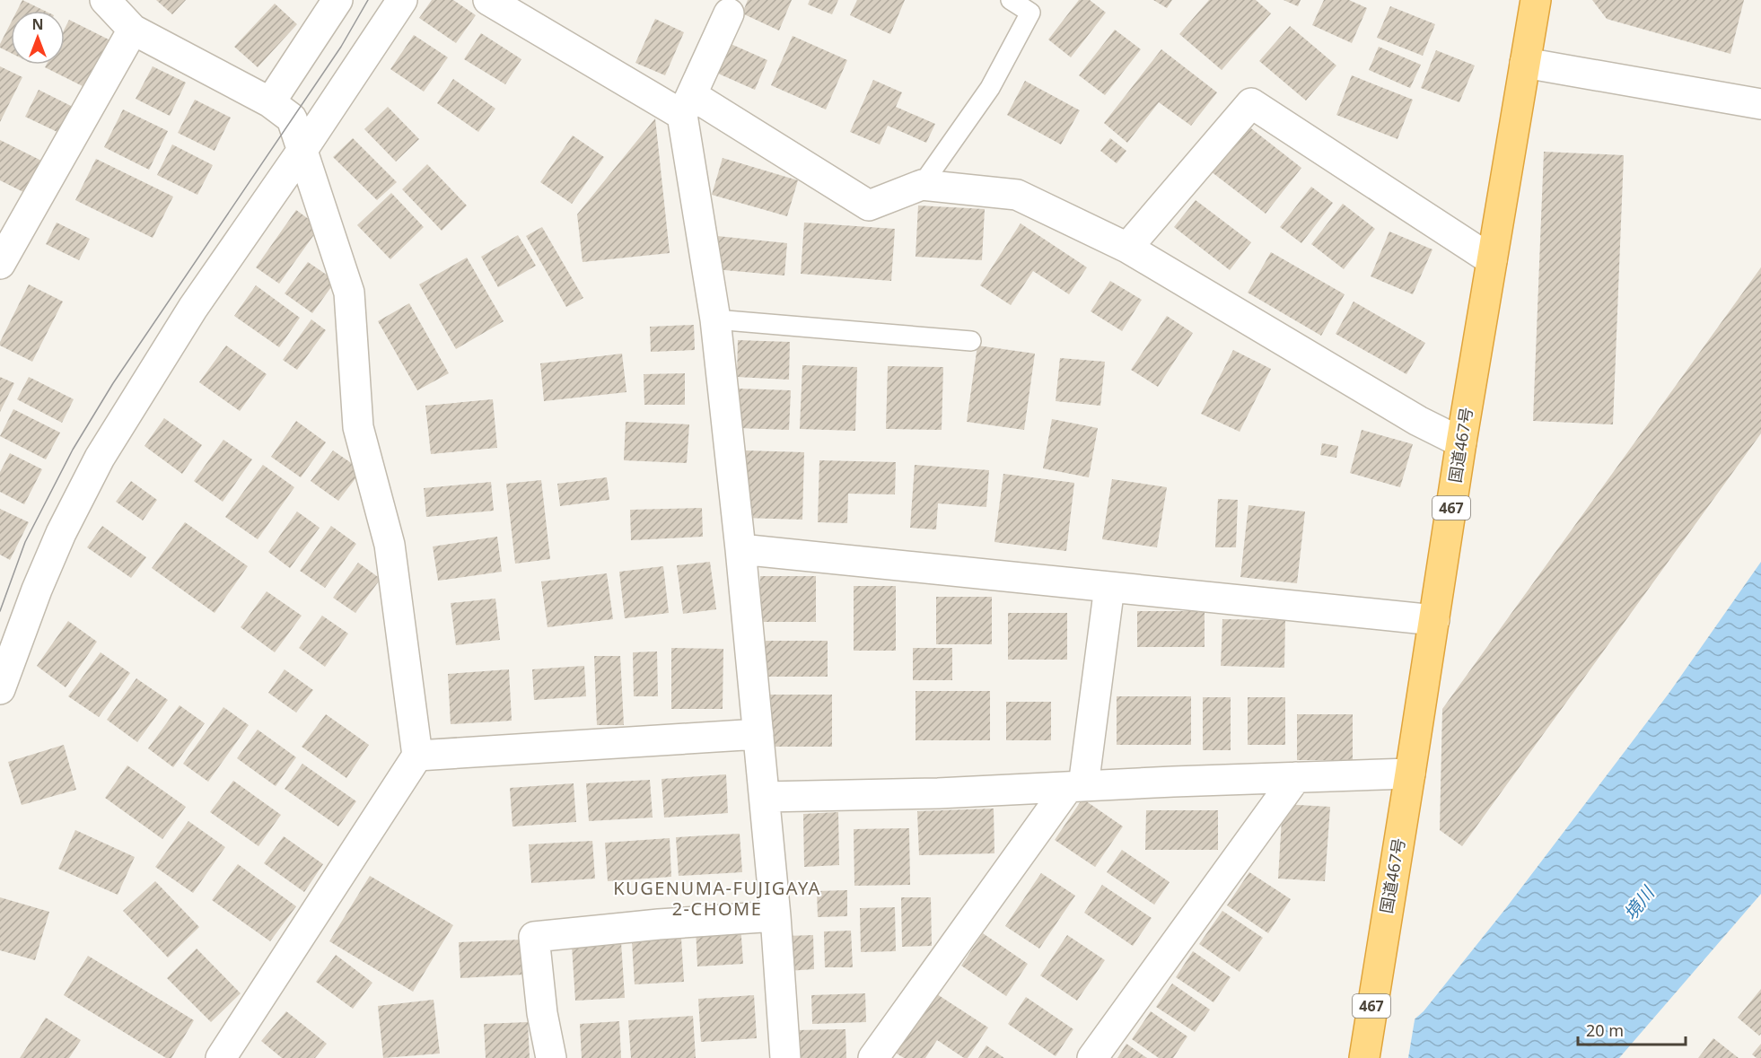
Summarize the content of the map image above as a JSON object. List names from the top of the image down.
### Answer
{
  "streets": {
    "highway": ["国道467号", "467"]
  },
  "districts": ["KUGENUMA-FUJIGAYA 2-CHOME"],
  "water": ["境川"],
  "scale_bar": "20 m",
  "north": "top"
}
